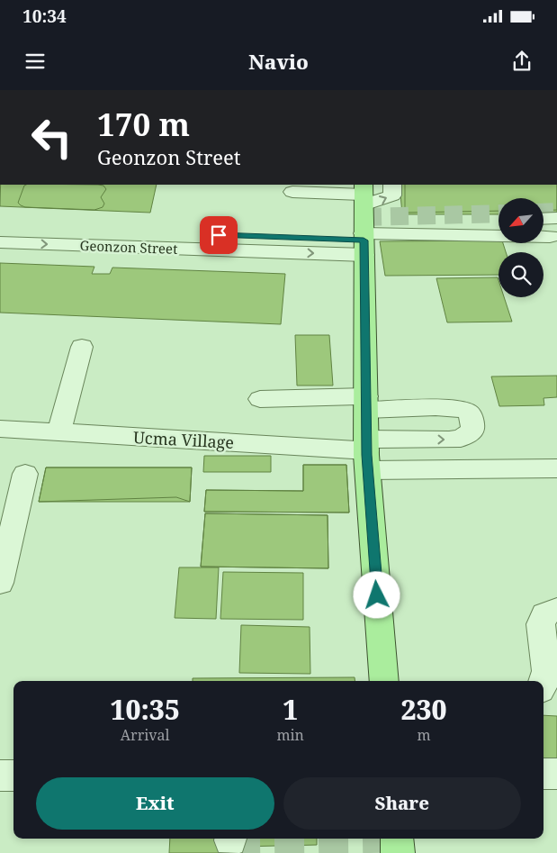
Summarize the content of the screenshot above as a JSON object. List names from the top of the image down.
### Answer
{
  "streets": {
    "street": ["Geonzon Street", "Ucma Village"]
  },
  "north": "bottom left",
  "page": {
    "status": "10:34",
    "header": "Navio",
    "turn": ["170 m", "Geonzon Street"],
    "eta": [
      "10:35",
      "Arrival",
      "1",
      "min",
      "230",
      "m"
    ],
    "buttons": ["Exit", "Share"]
  }
}
